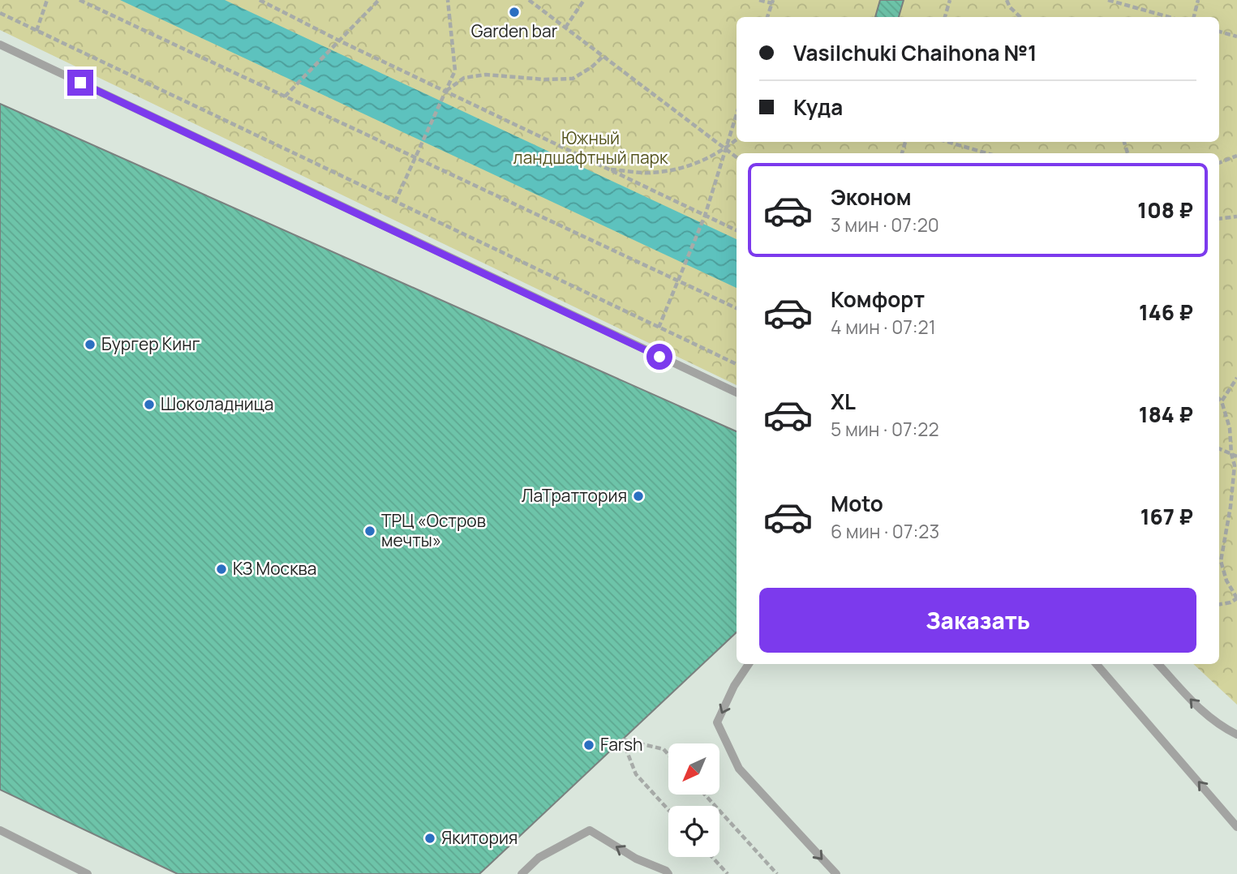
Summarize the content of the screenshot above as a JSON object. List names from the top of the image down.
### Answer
{
  "parks": ["Южный ландшафтный парк"],
  "places": [
    "Garden bar",
    "Бургер Кинг",
    "Шоколадница",
    "ЛаТраттория",
    "ТРЦ «Остров мечты»",
    "КЗ Москва",
    "Farsh",
    "Якитория"
  ],
  "north": "bottom left",
  "page": {
    "banner": ["Vasilchuki Chaihona №1", "Куда"],
    "list": [
      {
        "name": "Эконом",
        "note": "3 мин · 07:20",
        "value": "108 ₽"
      },
      {
        "name": "Комфорт",
        "note": "4 мин · 07:21",
        "value": "146 ₽"
      },
      {
        "name": "XL",
        "note": "5 мин · 07:22",
        "value": "184 ₽"
      },
      {
        "name": "Moto",
        "note": "6 мин · 07:23",
        "value": "167 ₽"
      }
    ],
    "buttons": "Заказать"
  }
}
